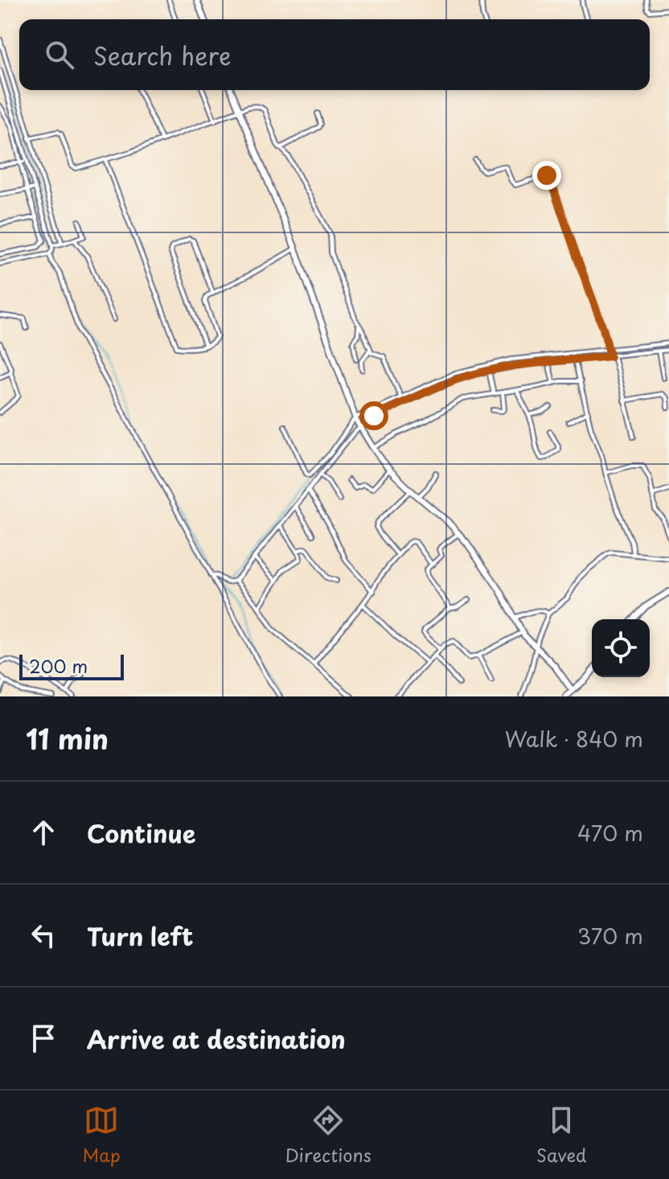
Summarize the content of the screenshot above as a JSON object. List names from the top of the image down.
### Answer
{
  "scale_bar": "200 m",
  "page": {
    "search": "Search here",
    "scale": "200 m",
    "heading": ["11 min", "Walk · 840 m"],
    "list": [
      ["Continue", "470 m"],
      ["Turn left", "370 m"],
      "Arrive at destination"
    ],
    "nav": ["Map", "Directions", "Saved"]
  }
}
